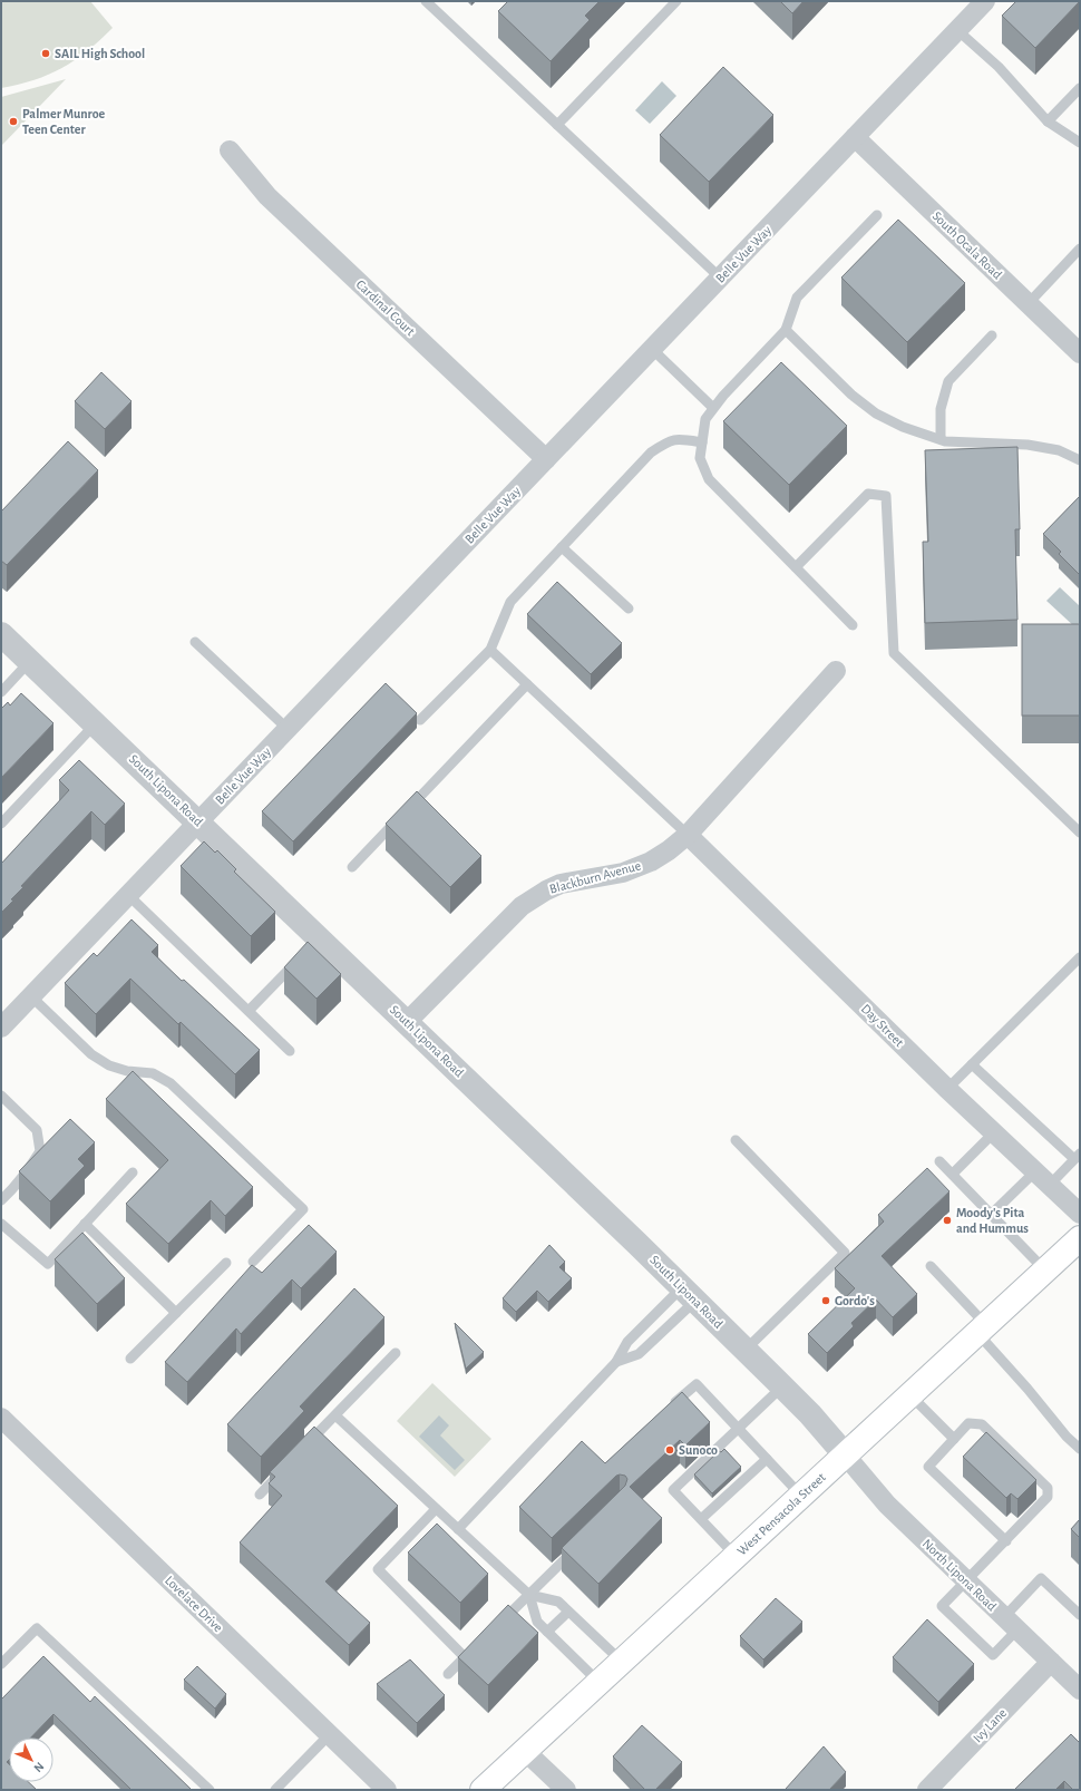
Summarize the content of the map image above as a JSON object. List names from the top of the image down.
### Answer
{
  "streets": {
    "main road": ["West Pensacola Street"],
    "street": [
      "South Ocala Road",
      "Belle Vue Way",
      "Cardinal Court",
      "South Lipona Road",
      "Blackburn Avenue",
      "Day Street",
      "North Lipona Road",
      "Lovelace Drive",
      "Ivy Lane"
    ]
  },
  "crossings": [
    ["South Ocala Road", "Belle Vue Way"],
    ["Belle Vue Way", "Cardinal Court"],
    ["Belle Vue Way", "South Lipona Road"],
    ["South Lipona Road", "Blackburn Avenue"],
    ["South Lipona Road", "West Pensacola Street"],
    ["South Lipona Road", "North Lipona Road"],
    ["Blackburn Avenue", "Day Street"],
    ["West Pensacola Street", "North Lipona Road"],
    ["North Lipona Road", "Ivy Lane"]
  ],
  "places": [
    "SAIL High School",
    "Palmer Munroe Teen Center",
    "Moody's Pita and Hummus",
    "Gordo's",
    "Sunoco"
  ],
  "north": "bottom right"
}
